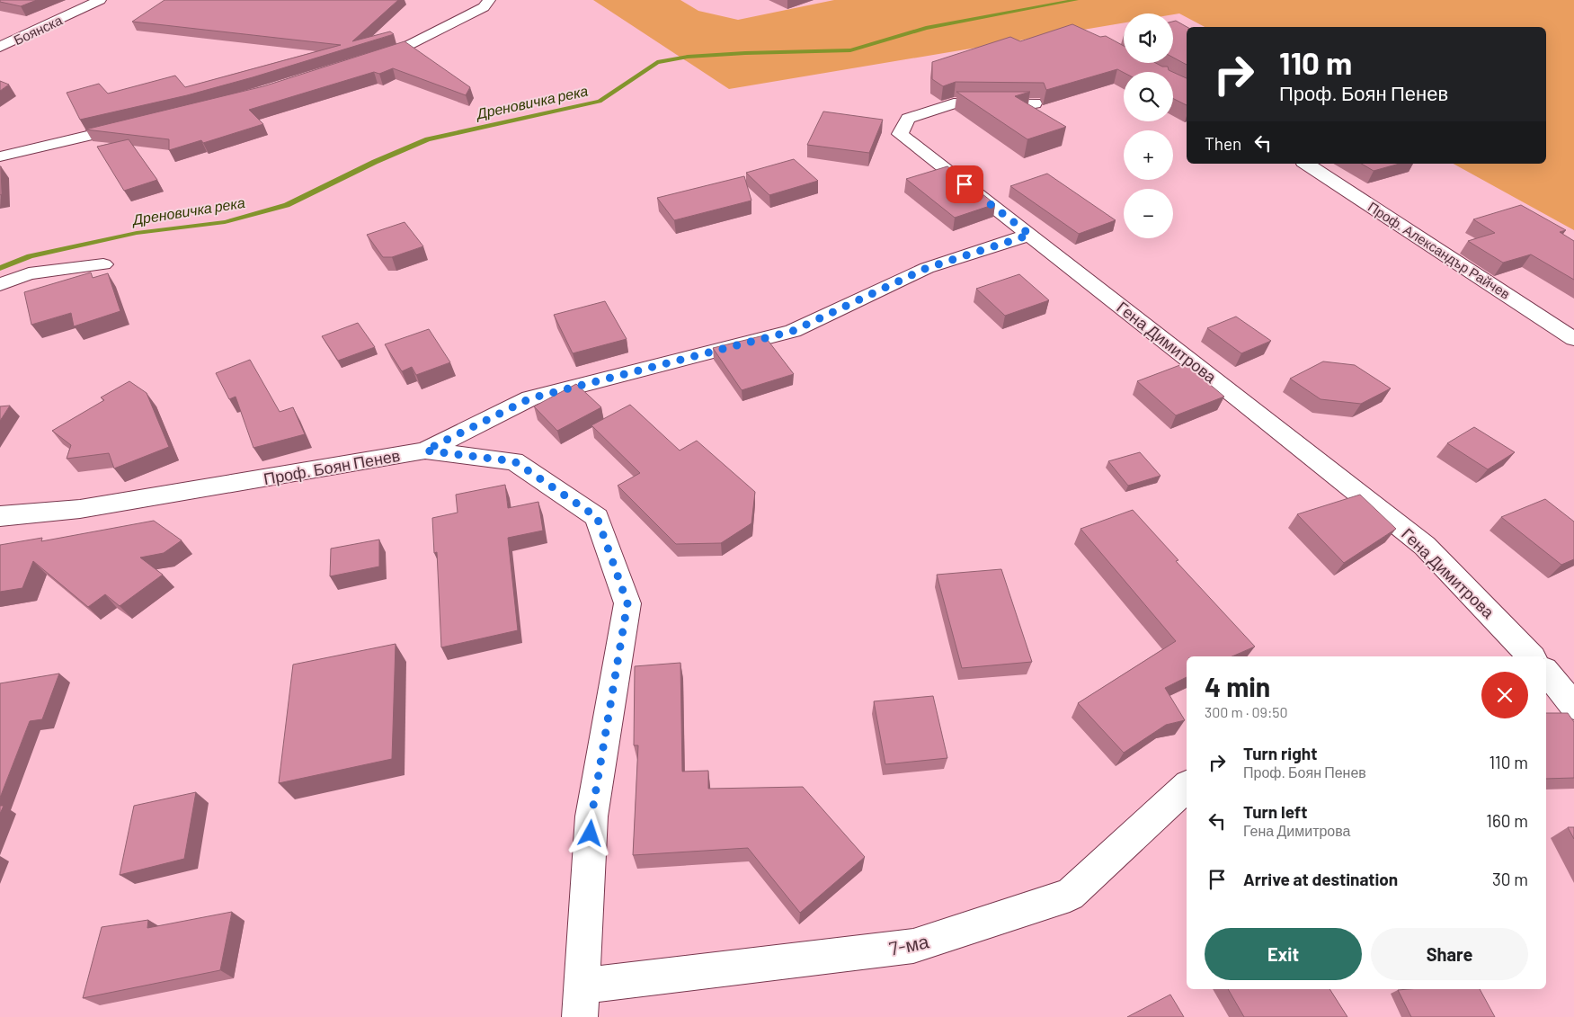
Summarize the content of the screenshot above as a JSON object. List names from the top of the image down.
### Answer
{
  "streets": {
    "street": [
      "Боянска",
      "Проф. Александър Райчев",
      "Гена Димитрова",
      "Проф. Боян Пенев",
      "7-ма"
    ]
  },
  "crossings": [
    ["Гена Димитрова", "Проф. Боян Пенев"]
  ],
  "water": ["Дреновичка река"],
  "page": {
    "map_buttons": ["+", "−"],
    "turn": ["110 m", "Проф. Боян Пенев"],
    "then": "Then",
    "heading": ["4 min", "300 m · 09:50"],
    "list": [
      {
        "name": "Turn right",
        "note": "Проф. Боян Пенев",
        "value": "110 m"
      },
      {
        "name": "Turn left",
        "note": "Гена Димитрова",
        "value": "160 m"
      },
      {
        "name": "Arrive at destination",
        "value": "30 m"
      }
    ],
    "buttons": ["Exit", "Share"]
  }
}
